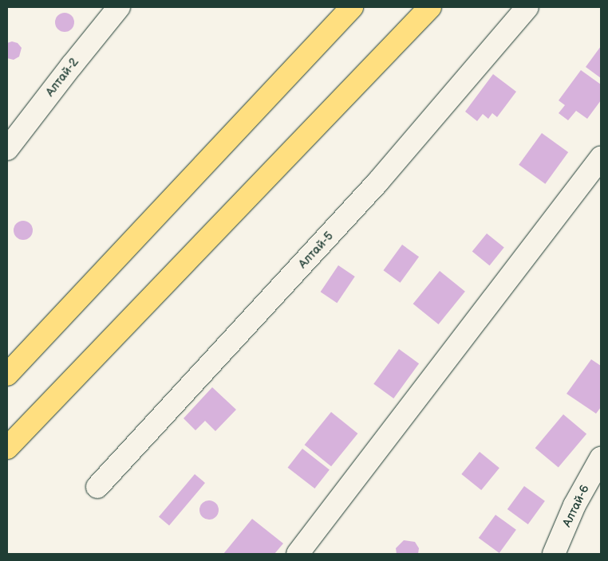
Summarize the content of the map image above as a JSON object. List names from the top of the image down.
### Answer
{
  "streets": {
    "street": ["Алтай-2", "Алтай-5", "Алтай-6"]
  }
}
